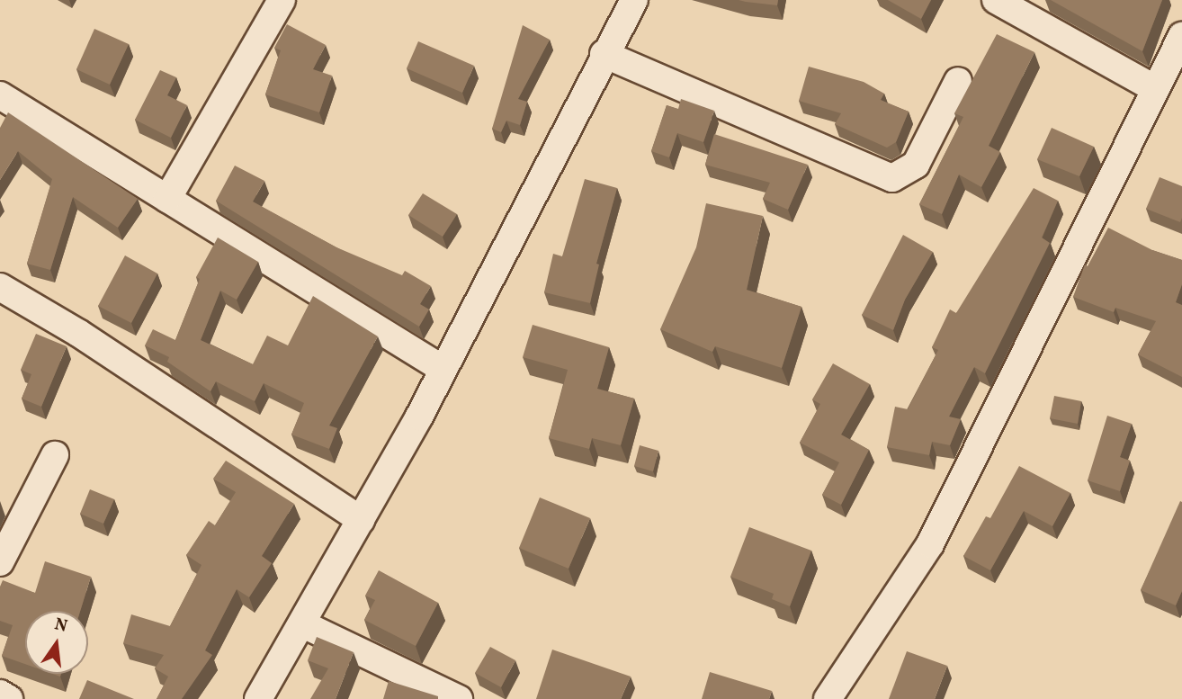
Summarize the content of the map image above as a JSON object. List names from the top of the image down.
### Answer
{
  "north": "top"
}
